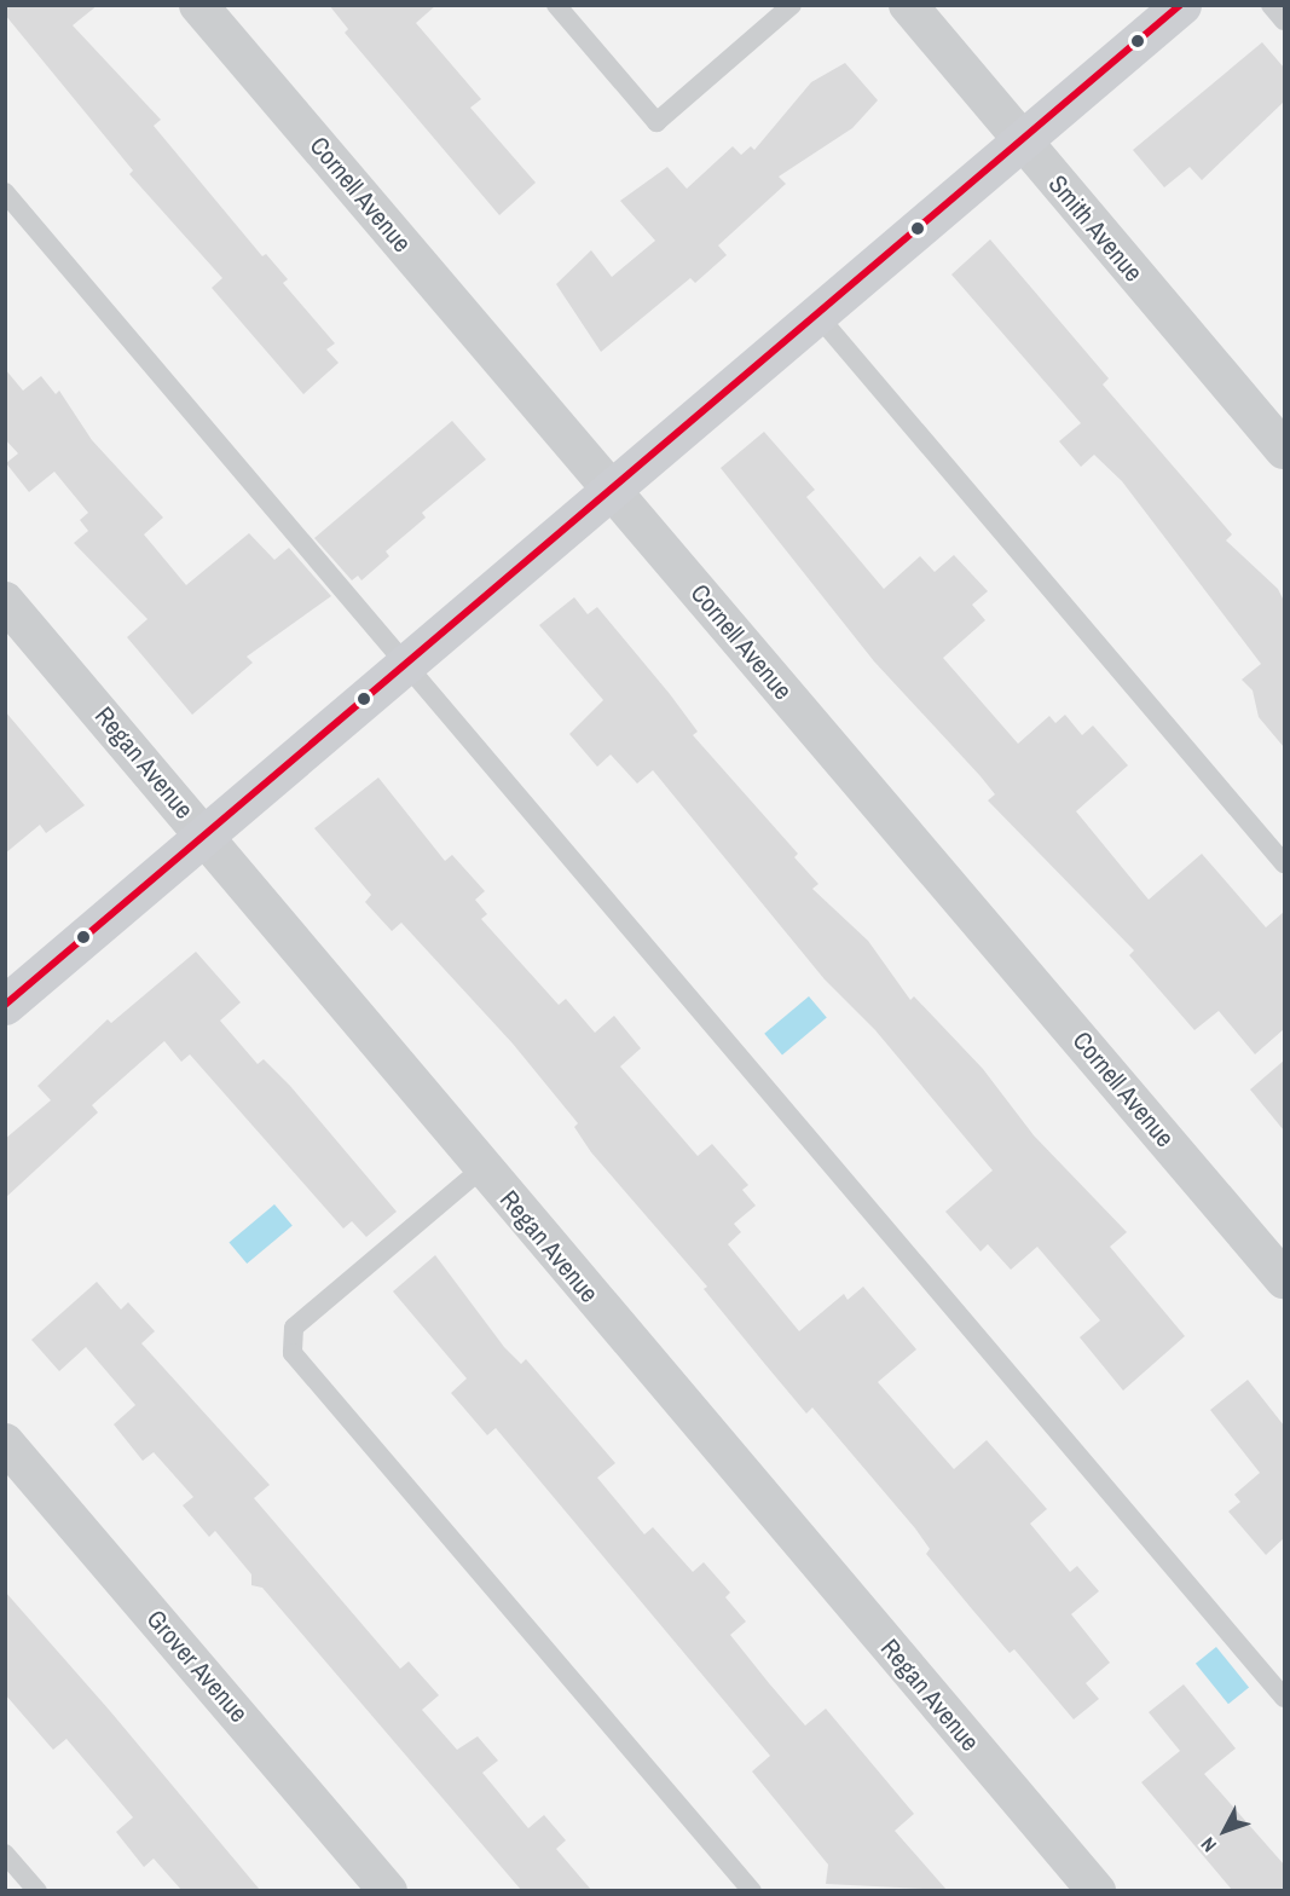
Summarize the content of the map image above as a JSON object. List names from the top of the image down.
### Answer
{
  "streets": {
    "street": [
      "Cornell Avenue",
      "Smith Avenue",
      "Regan Avenue",
      "Grover Avenue"
    ]
  },
  "north": "bottom left"
}
